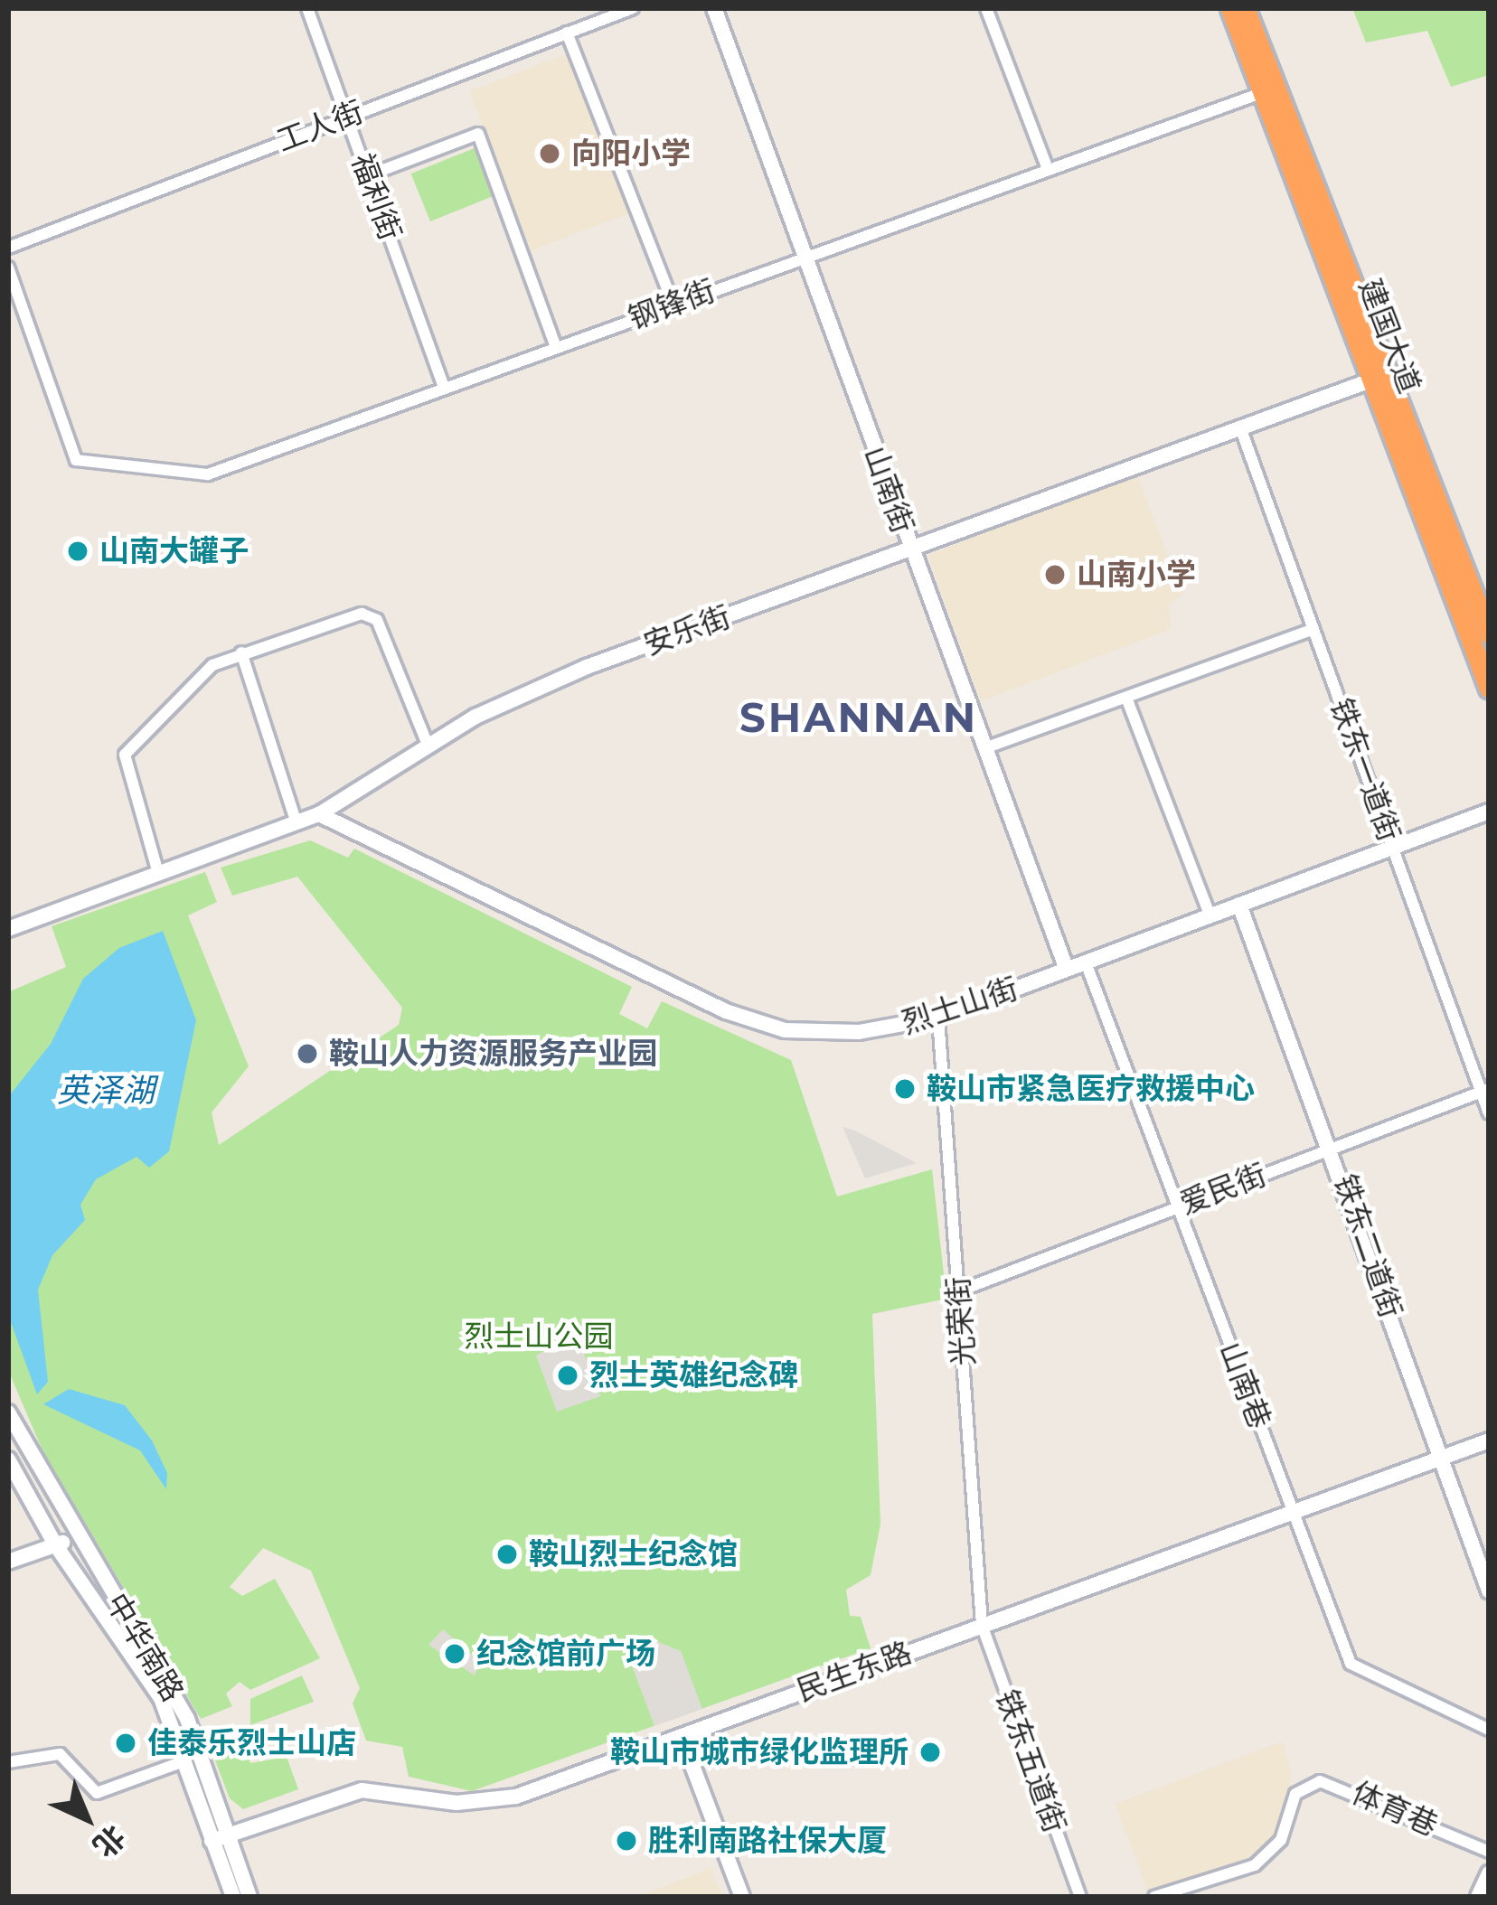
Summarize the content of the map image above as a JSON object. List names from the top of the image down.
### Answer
{
  "streets": {
    "highway": ["建国大道"],
    "main road": [
      "山南街",
      "安乐街",
      "烈士山街",
      "铁东二道街",
      "中华南路",
      "民生东路"
    ],
    "street": [
      "工人街",
      "福利街",
      "钢锋街",
      "铁东一道街",
      "爱民街",
      "光荣街",
      "山南巷",
      "铁东五道街",
      "体育巷"
    ]
  },
  "crossings": [
    ["工人街", "福利街"],
    ["福利街", "钢锋街"],
    ["钢锋街", "建国大道"],
    ["钢锋街", "山南街"],
    ["建国大道", "安乐街"],
    ["山南街", "安乐街"],
    ["山南街", "烈士山街"],
    ["安乐街", "铁东一道街"],
    ["安乐街", "烈士山街"],
    ["铁东一道街", "烈士山街"],
    ["铁东一道街", "爱民街"],
    ["烈士山街", "铁东二道街"],
    ["烈士山街", "光荣街"],
    ["烈士山街", "山南巷"],
    ["爱民街", "铁东二道街"],
    ["爱民街", "光荣街"],
    ["爱民街", "山南巷"],
    ["铁东二道街", "民生东路"],
    ["光荣街", "民生东路"],
    ["光荣街", "铁东五道街"],
    ["山南巷", "民生东路"],
    ["中华南路", "民生东路"],
    ["民生东路", "铁东五道街"]
  ],
  "districts": ["SHANNAN"],
  "water": ["英泽湖"],
  "parks": ["烈士山公园"],
  "places": [
    "向阳小学",
    "山南大罐子",
    "山南小学",
    "鞍山人力资源服务产业园",
    "鞍山市紧急医疗救援中心",
    "烈士英雄纪念碑",
    "鞍山烈士纪念馆",
    "纪念馆前广场",
    "佳泰乐烈士山店",
    "鞍山市城市绿化监理所",
    "胜利南路社保大厦"
  ],
  "north": "bottom right"
}
